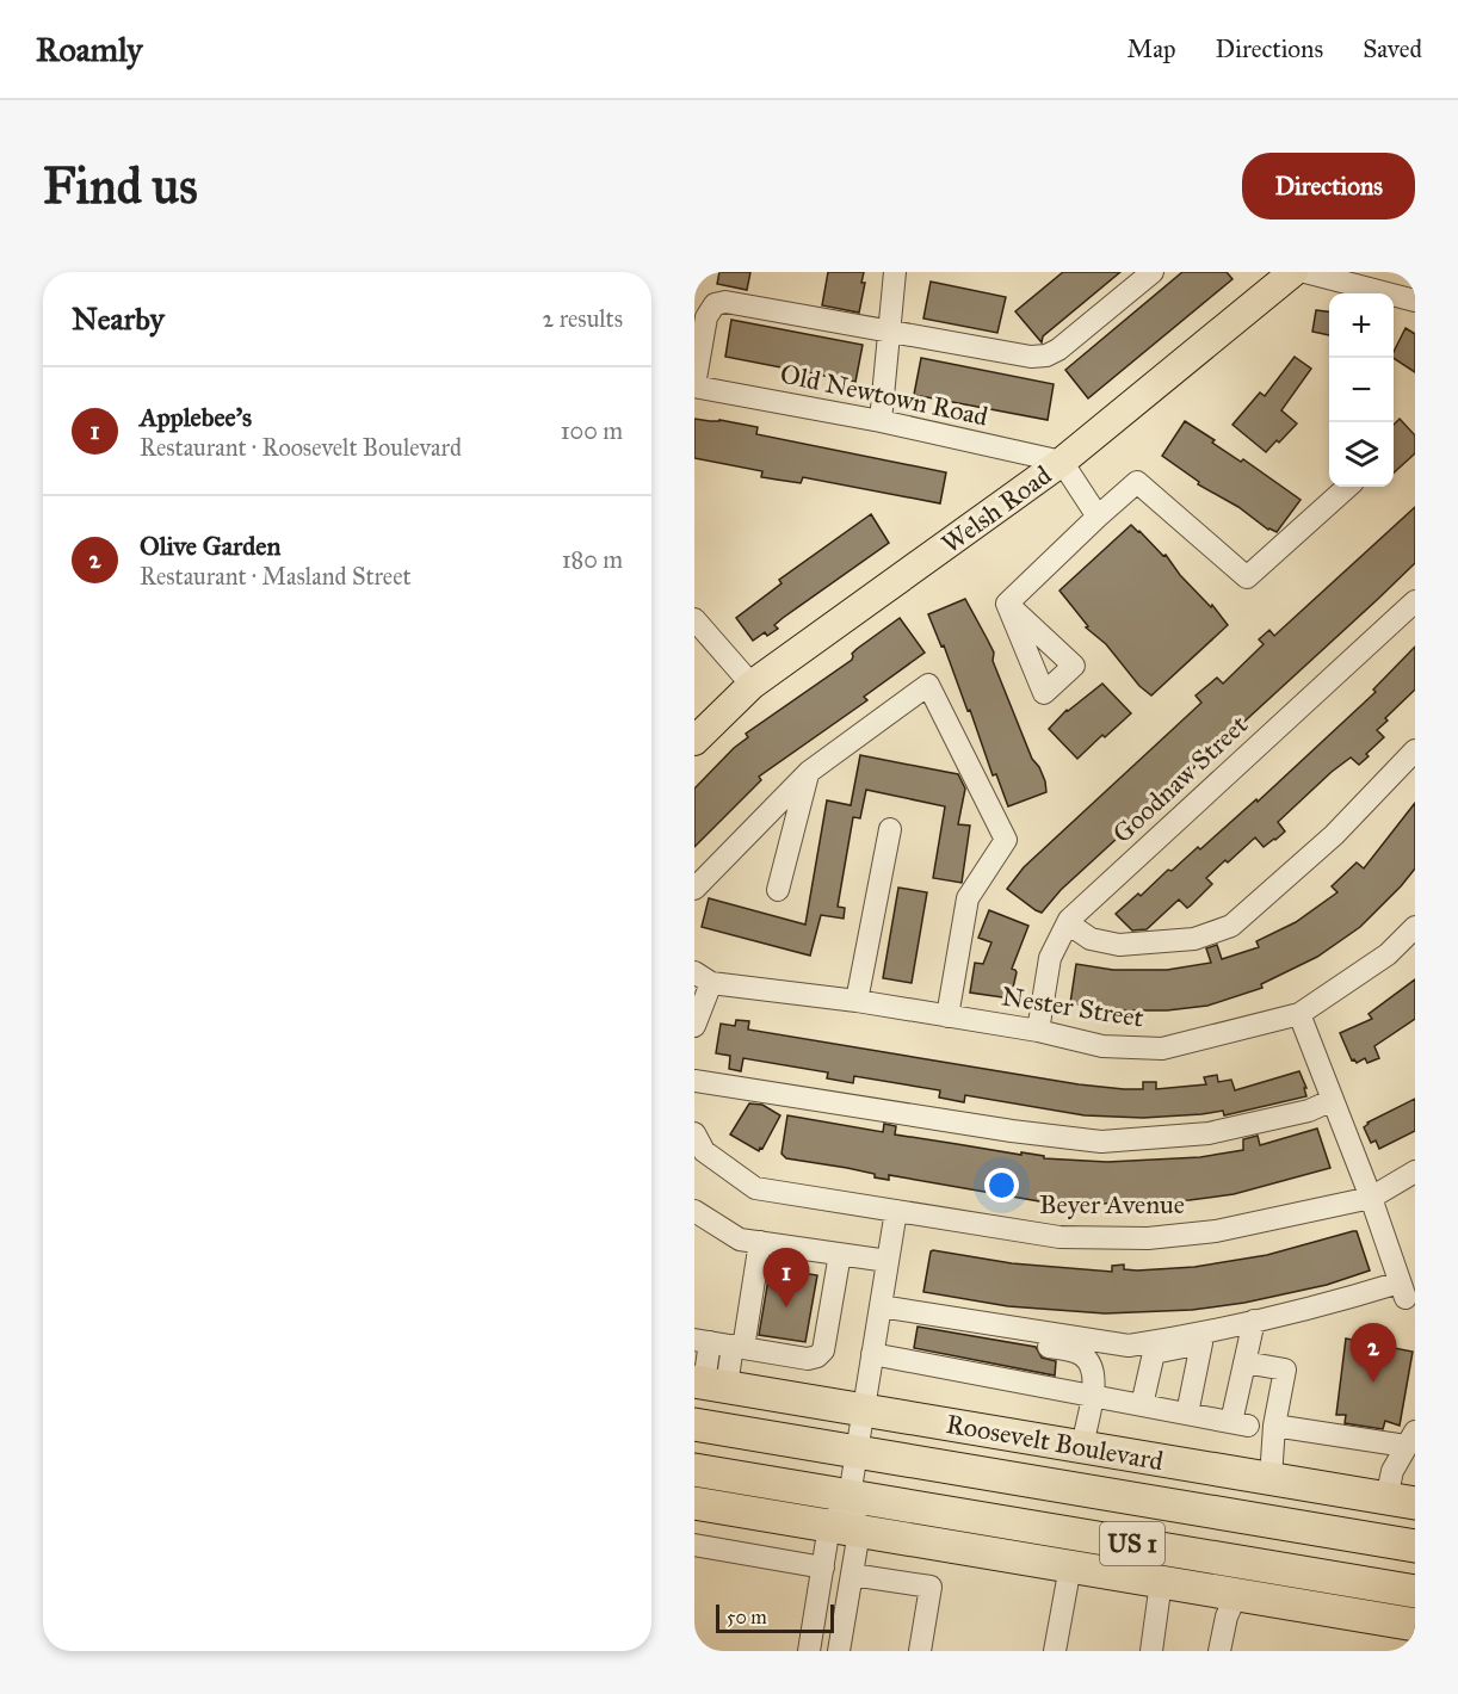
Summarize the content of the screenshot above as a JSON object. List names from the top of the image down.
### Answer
{
  "streets": {
    "highway": ["Roosevelt Boulevard", "US 1"],
    "main road": ["Welsh Road"],
    "street": [
      "Old Newtown Road",
      "Goodnaw Street",
      "Nester Street",
      "Beyer Avenue"
    ]
  },
  "crossings": [
    ["Old Newtown Road", "Welsh Road"],
    ["Goodnaw Street", "Nester Street"]
  ],
  "scale_bar": "50 m",
  "page": {
    "header": "Roamly",
    "nav": ["Map", "Directions", "Saved"],
    "buttons": "Directions",
    "title": "Find us",
    "heading": ["Nearby", "2 results"],
    "map_buttons": ["+", "−"],
    "list": [
      {
        "mark": "1",
        "name": "Applebee's",
        "note": "Restaurant · Roosevelt Boulevard",
        "value": "100 m"
      },
      {
        "mark": "2",
        "name": "Olive Garden",
        "note": "Restaurant · Masland Street",
        "value": "180 m"
      }
    ],
    "pins": ["1", "2"],
    "scale": "50 m"
  }
}
